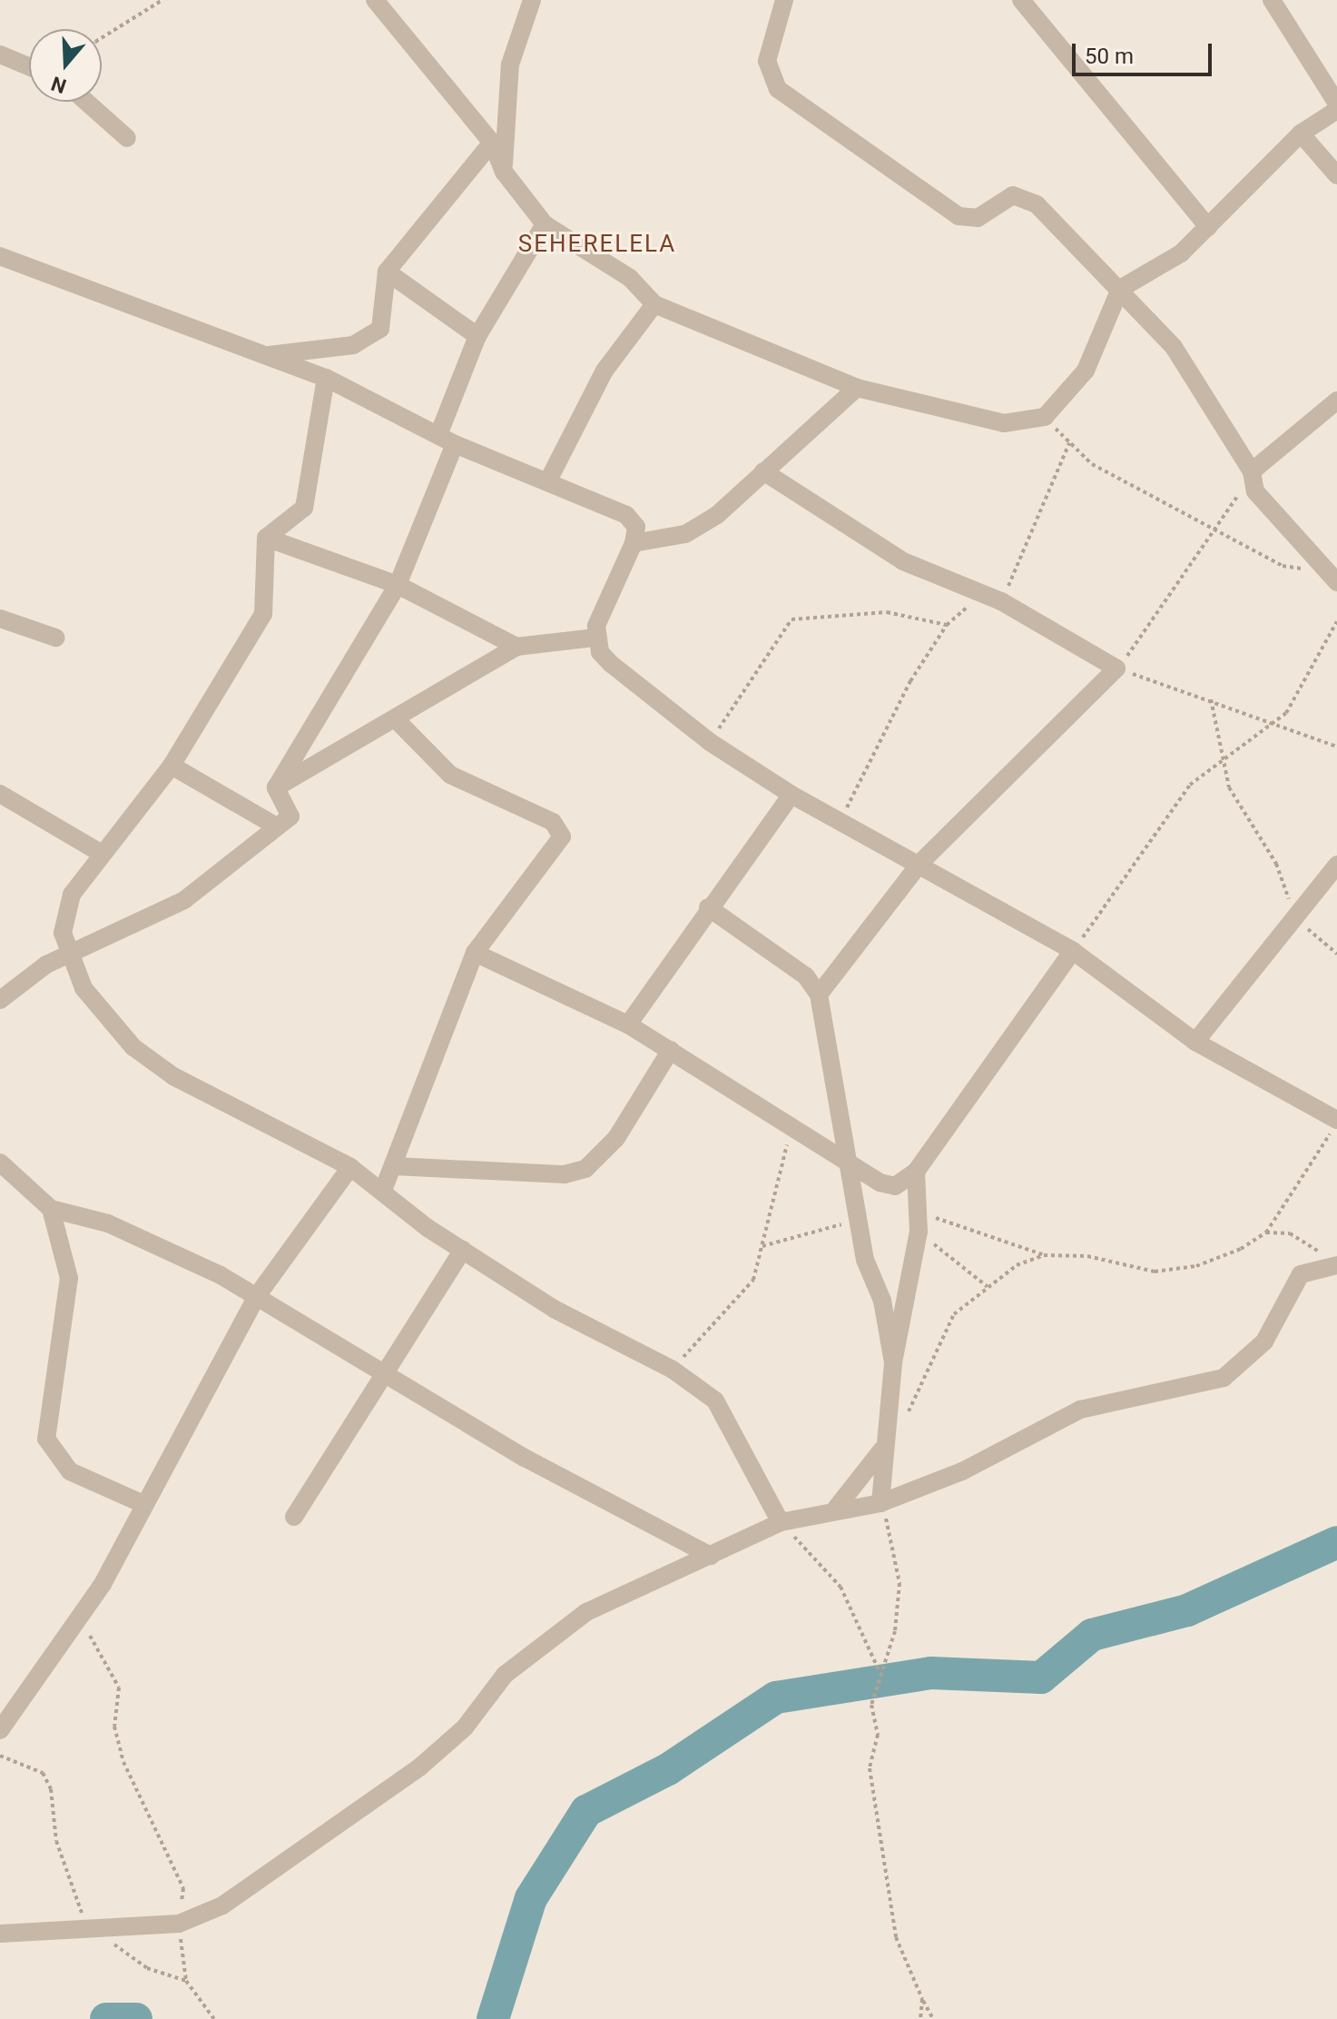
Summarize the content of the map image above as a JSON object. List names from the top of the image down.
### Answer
{
  "districts": ["SEHERELELA"],
  "scale_bar": "50 m",
  "north": "bottom"
}
